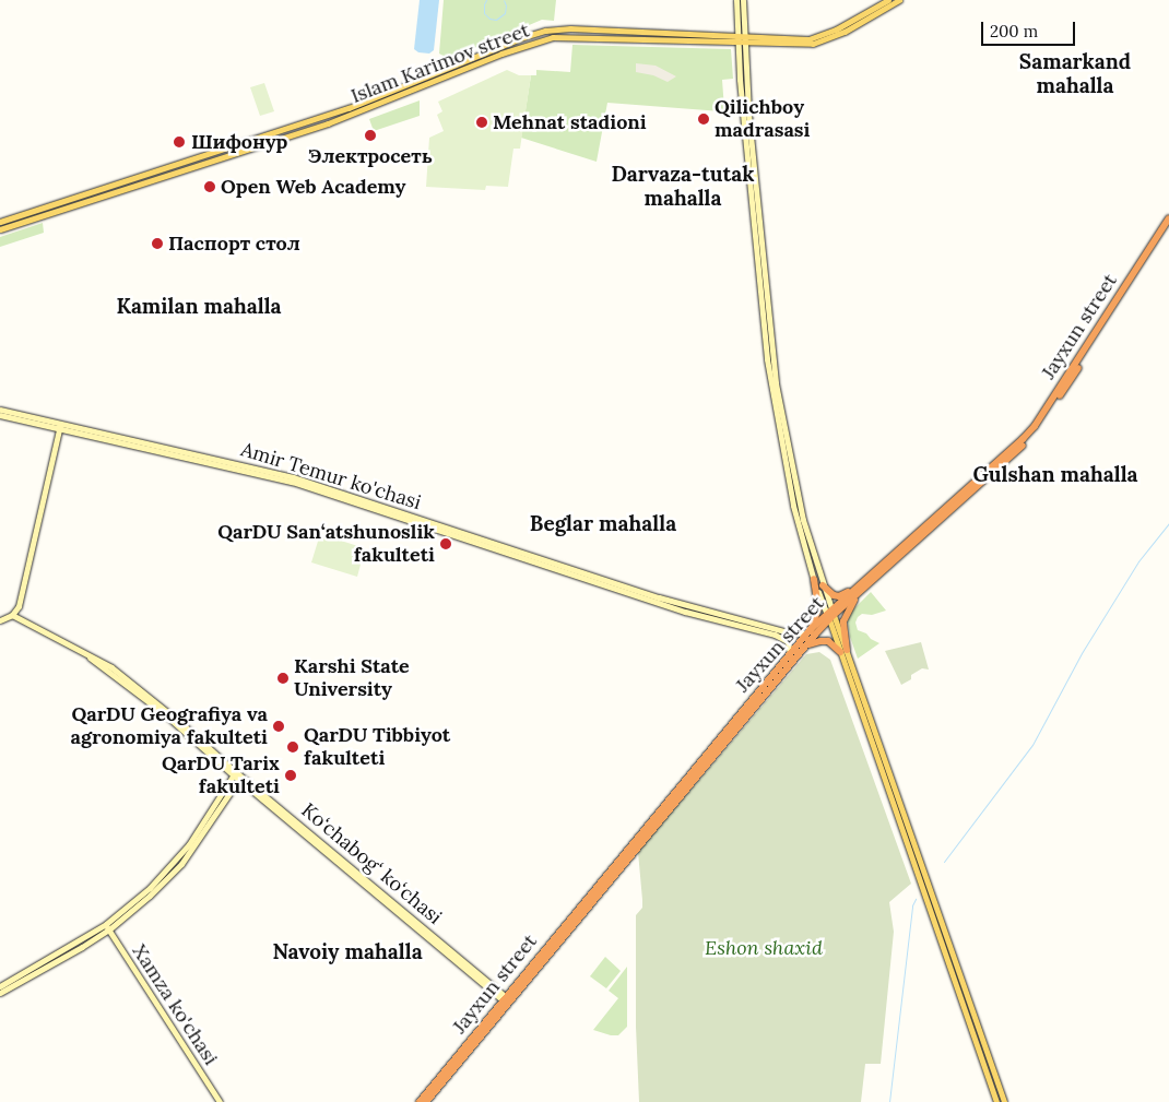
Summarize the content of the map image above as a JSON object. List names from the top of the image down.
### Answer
{
  "streets": {
    "highway": ["Jayxun street"],
    "main road": [
      "Islam Karimov street",
      "Amir Temur ko'chasi",
      "Ko‘chabog‘ ko‘chasi",
      "Xamza ko'chasi"
    ]
  },
  "crossings": [
    ["Jayxun street", "Amir Temur ko'chasi"],
    ["Jayxun street", "Ko‘chabog‘ ko‘chasi"]
  ],
  "districts": [
    "Samarkand mahalla",
    "Darvaza-tutak mahalla",
    "Kamilan mahalla",
    "Gulshan mahalla",
    "Beglar mahalla",
    "Navoiy mahalla"
  ],
  "parks": ["Eshon shaxid"],
  "places": [
    "Qilichboy madrasasi",
    "Mehnat stadioni",
    "Электросеть",
    "Шифонур",
    "Open Web Academy",
    "Паспорт стол",
    "QarDU San‘atshunoslik fakulteti",
    "Karshi State University",
    "QarDU Geografiya va agronomiya fakulteti",
    "QarDU Tibbiyot fakulteti",
    "QarDU Tarix fakulteti"
  ],
  "scale_bar": "200 m"
}
